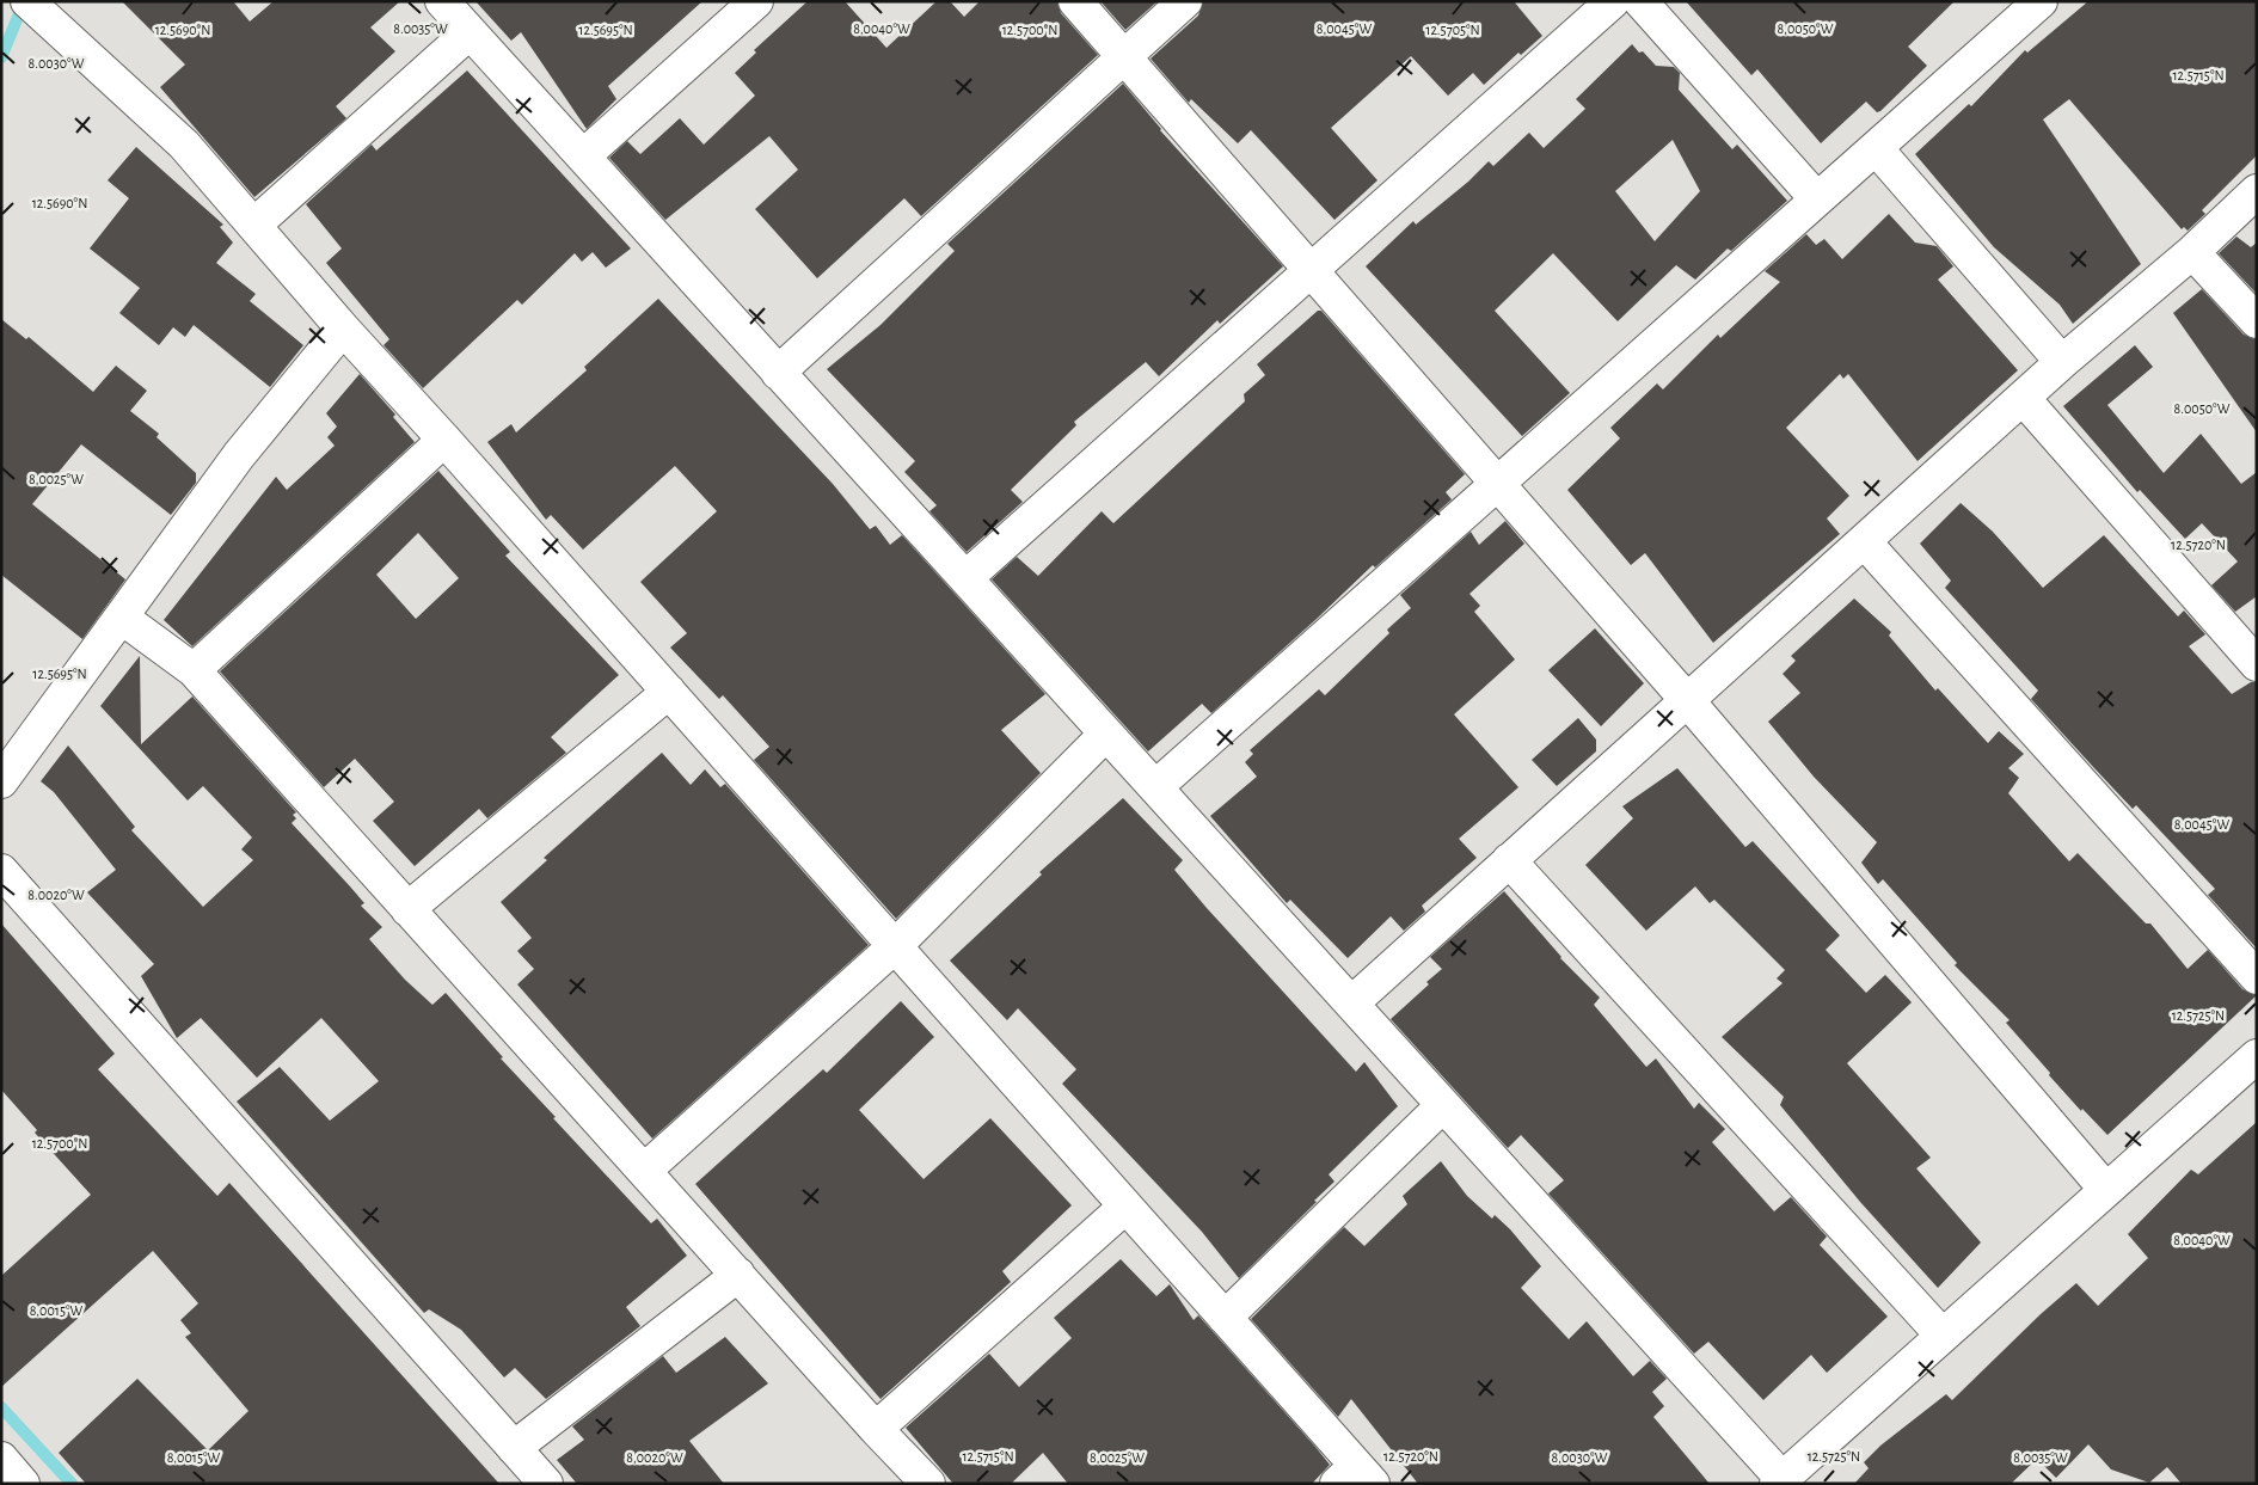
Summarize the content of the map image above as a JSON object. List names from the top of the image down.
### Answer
{
  "coordinates": [
    "8.0035°W",
    "8.0040°W",
    "8.0045°W",
    "8.0050°W",
    "12.5690°N",
    "12.5695°N",
    "12.5700°N",
    "12.5705°N",
    "8.0030°W",
    "12.5715°N",
    "8.0025°W",
    "12.5720°N",
    "8.0020°W",
    "12.5725°N",
    "8.0015°W"
  ]
}
